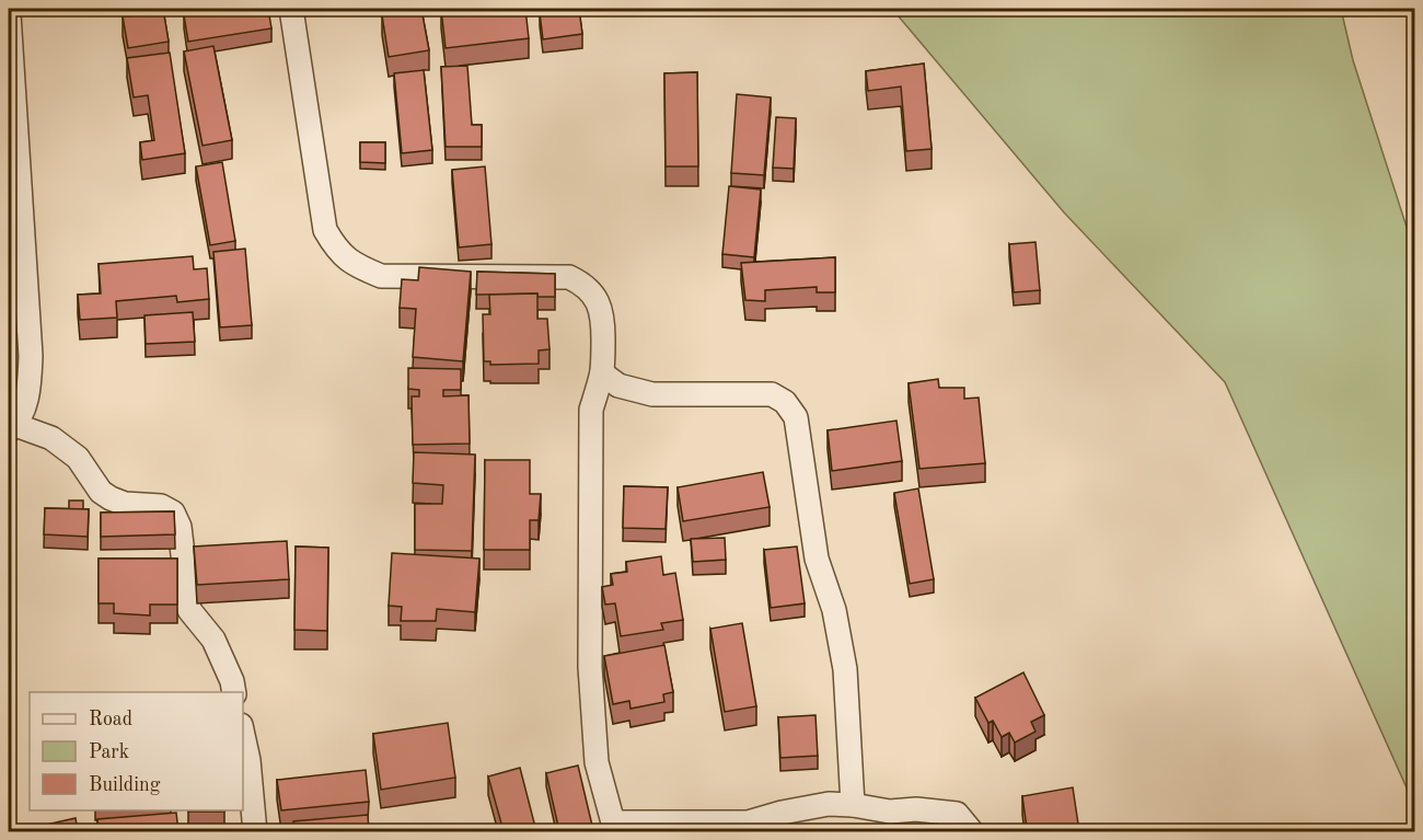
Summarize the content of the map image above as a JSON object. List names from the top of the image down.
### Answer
{
  "legend": ["Road", "Park", "Building"]
}
